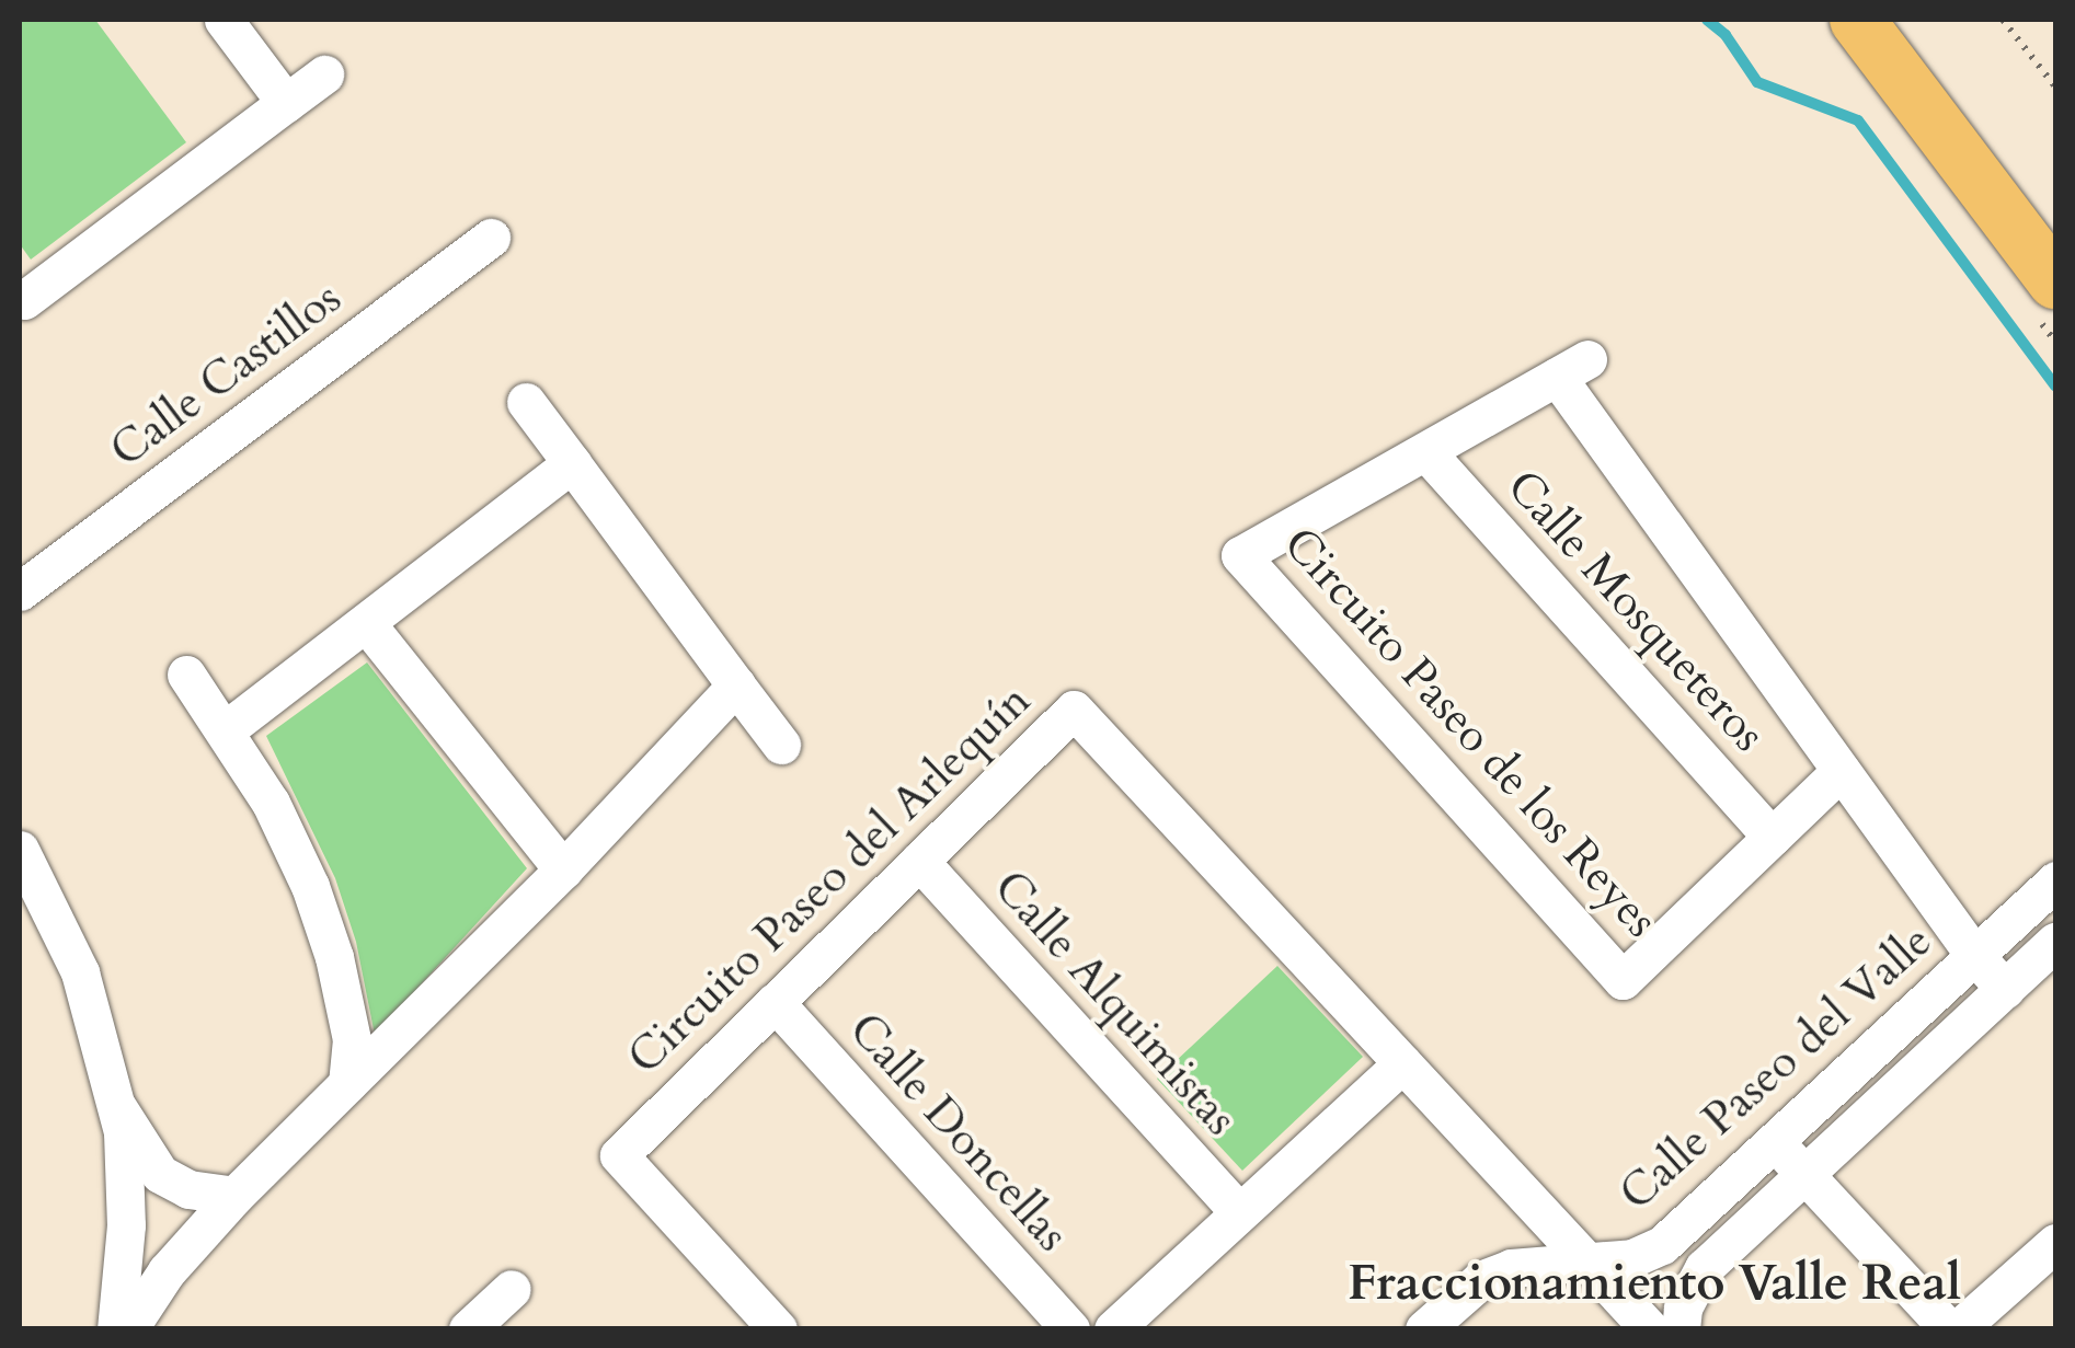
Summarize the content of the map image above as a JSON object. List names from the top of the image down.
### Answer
{
  "streets": {
    "street": [
      "Calle Castillos",
      "Calle Mosqueteros",
      "Circuito Paseo de los Reyes",
      "Circuito Paseo del Arlequín",
      "Calle Alquimistas",
      "Calle Paseo del Valle",
      "Calle Doncellas"
    ]
  },
  "crossings": [
    ["Calle Mosqueteros", "Circuito Paseo de los Reyes"],
    ["Circuito Paseo de los Reyes", "Calle Paseo del Valle"],
    ["Circuito Paseo del Arlequín", "Calle Alquimistas"],
    ["Circuito Paseo del Arlequín", "Calle Paseo del Valle"],
    ["Circuito Paseo del Arlequín", "Calle Doncellas"]
  ],
  "districts": ["Fraccionamiento Valle Real"]
}
